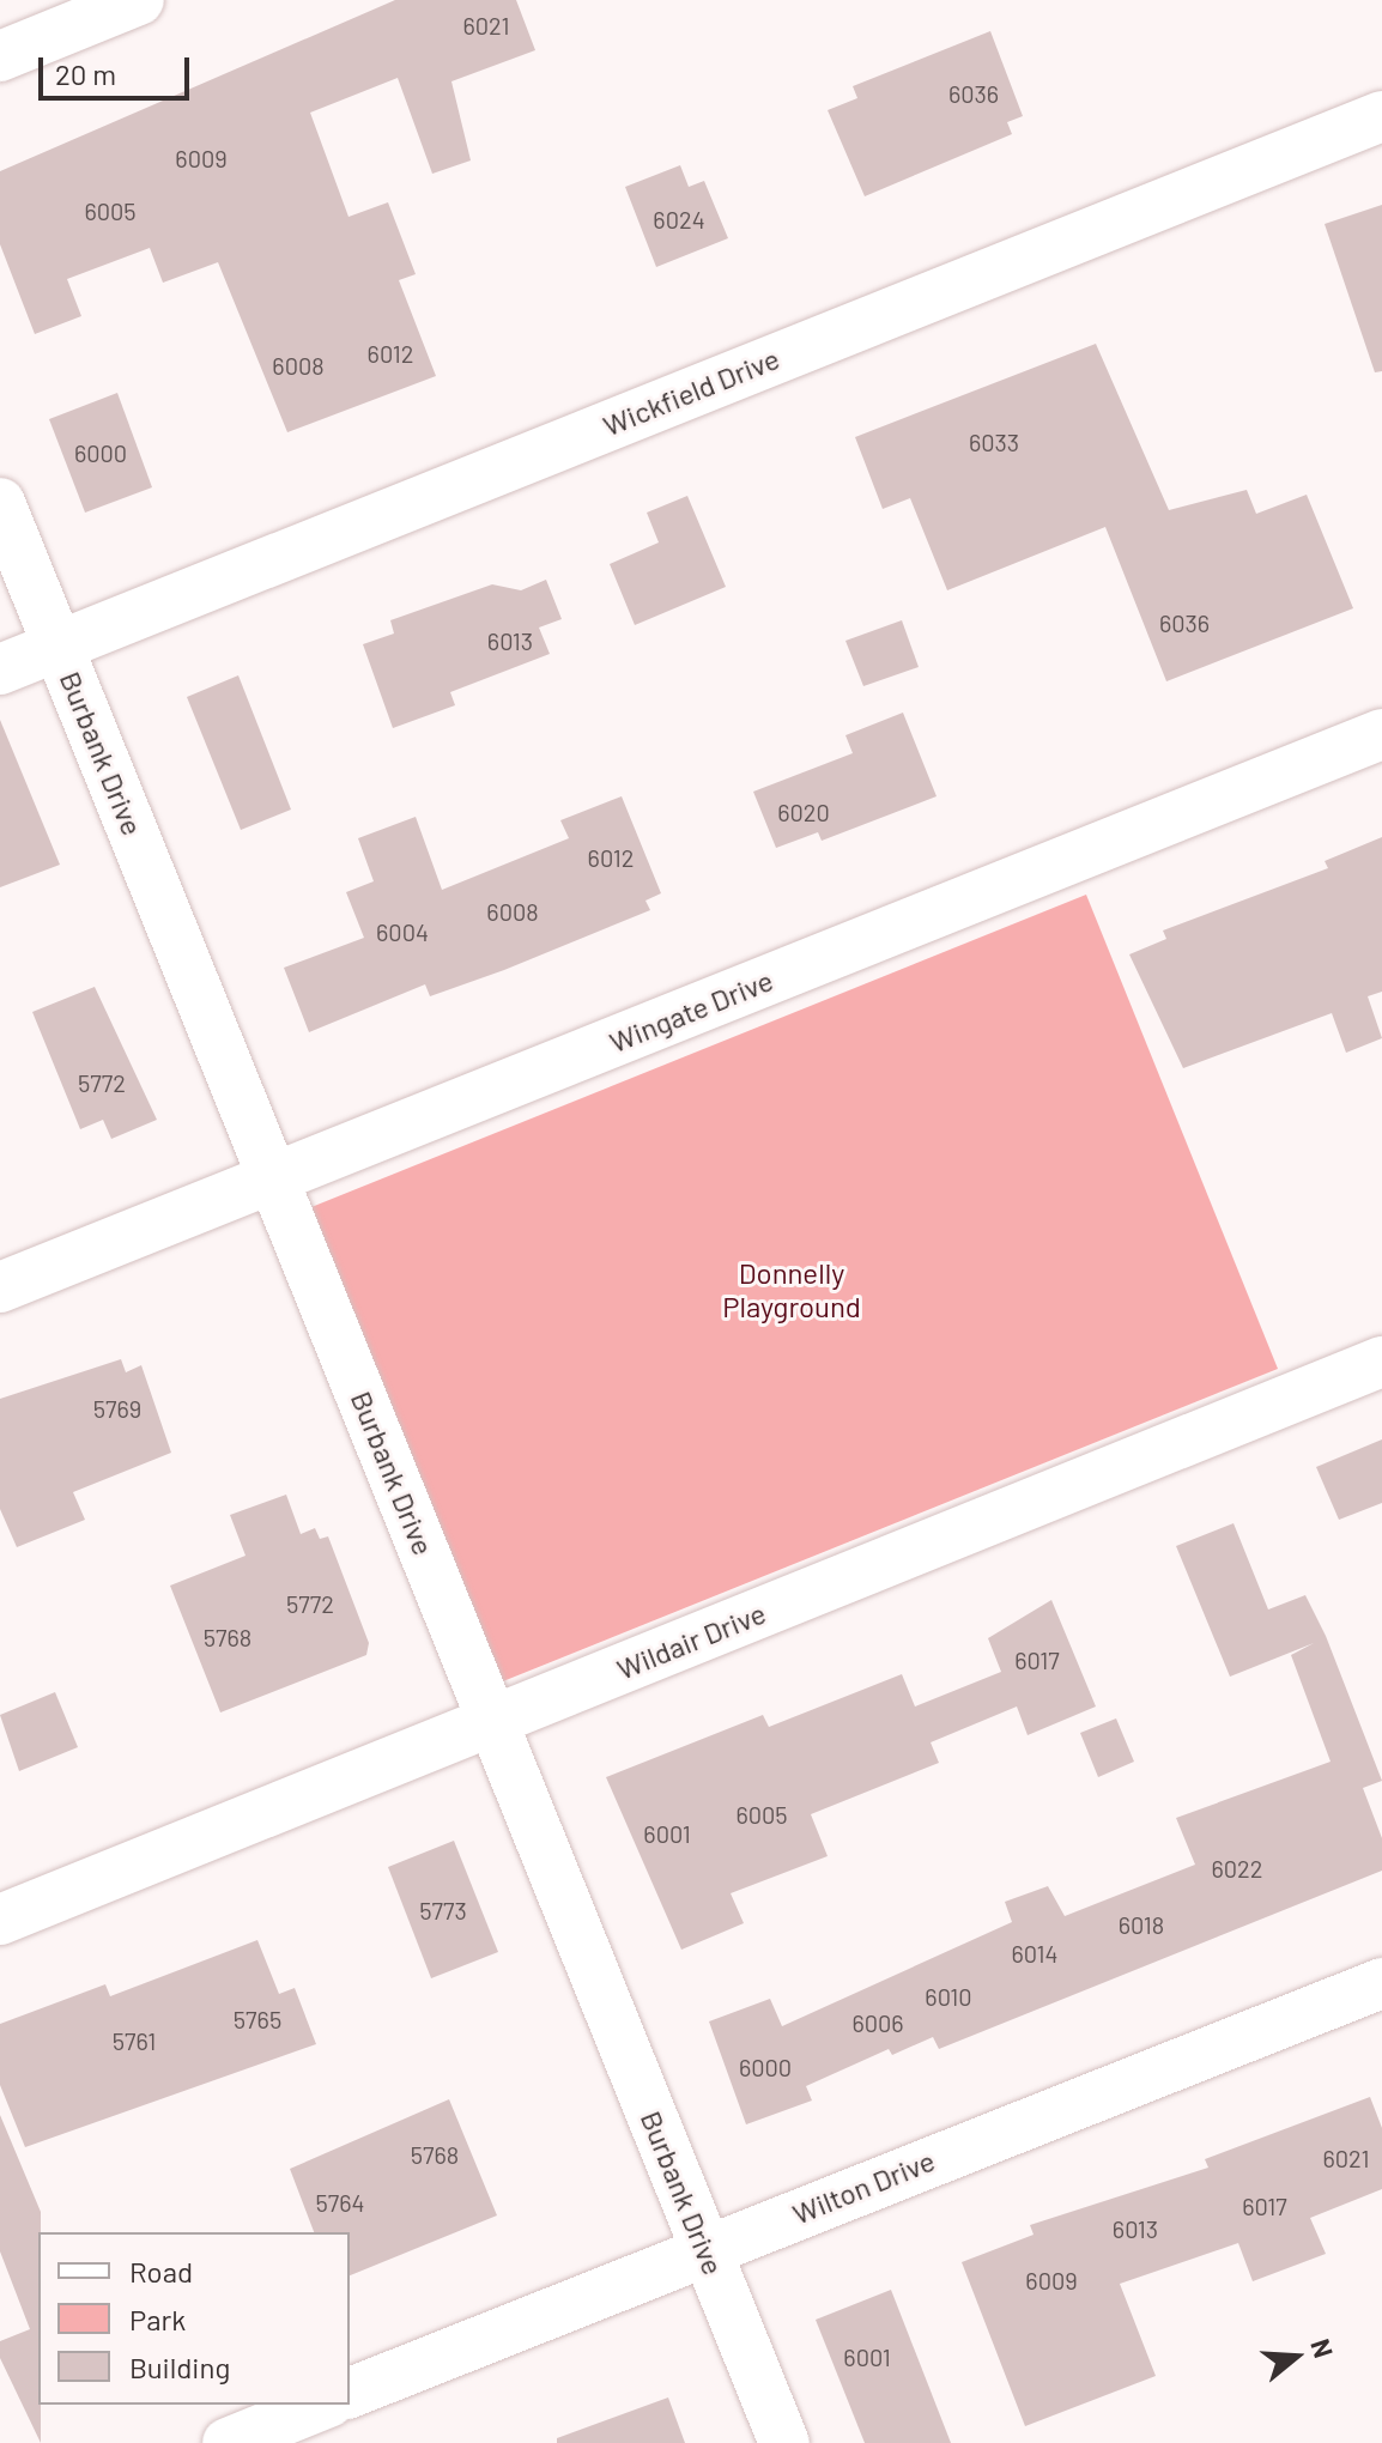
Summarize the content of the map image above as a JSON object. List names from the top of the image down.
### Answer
{
  "streets": {
    "street": [
      "Wickfield Drive",
      "Burbank Drive",
      "Wingate Drive",
      "Wildair Drive",
      "Wilton Drive"
    ]
  },
  "crossings": [
    ["Wickfield Drive", "Burbank Drive"],
    ["Burbank Drive", "Wingate Drive"],
    ["Burbank Drive", "Wildair Drive"],
    ["Burbank Drive", "Wilton Drive"]
  ],
  "parks": ["Donnelly Playground"],
  "house_numbers": [
    "6021",
    "6036",
    "6009",
    "6005",
    "6024",
    "6012",
    "6008",
    "6033",
    "6000",
    "6036",
    "6013",
    "6020",
    "6012",
    "6008",
    "6004",
    "5772",
    "5769",
    "5772",
    "5768",
    "6017",
    "6005",
    "6001",
    "6022",
    "5773",
    "6018",
    "6014",
    "6010",
    "5765",
    "6006",
    "5761",
    "6000",
    "5768",
    "6021",
    "5764",
    "6017",
    "6013",
    "6009",
    "6001"
  ],
  "legend": ["Road", "Park", "Building"],
  "scale_bar": "20 m",
  "north": "right"
}
